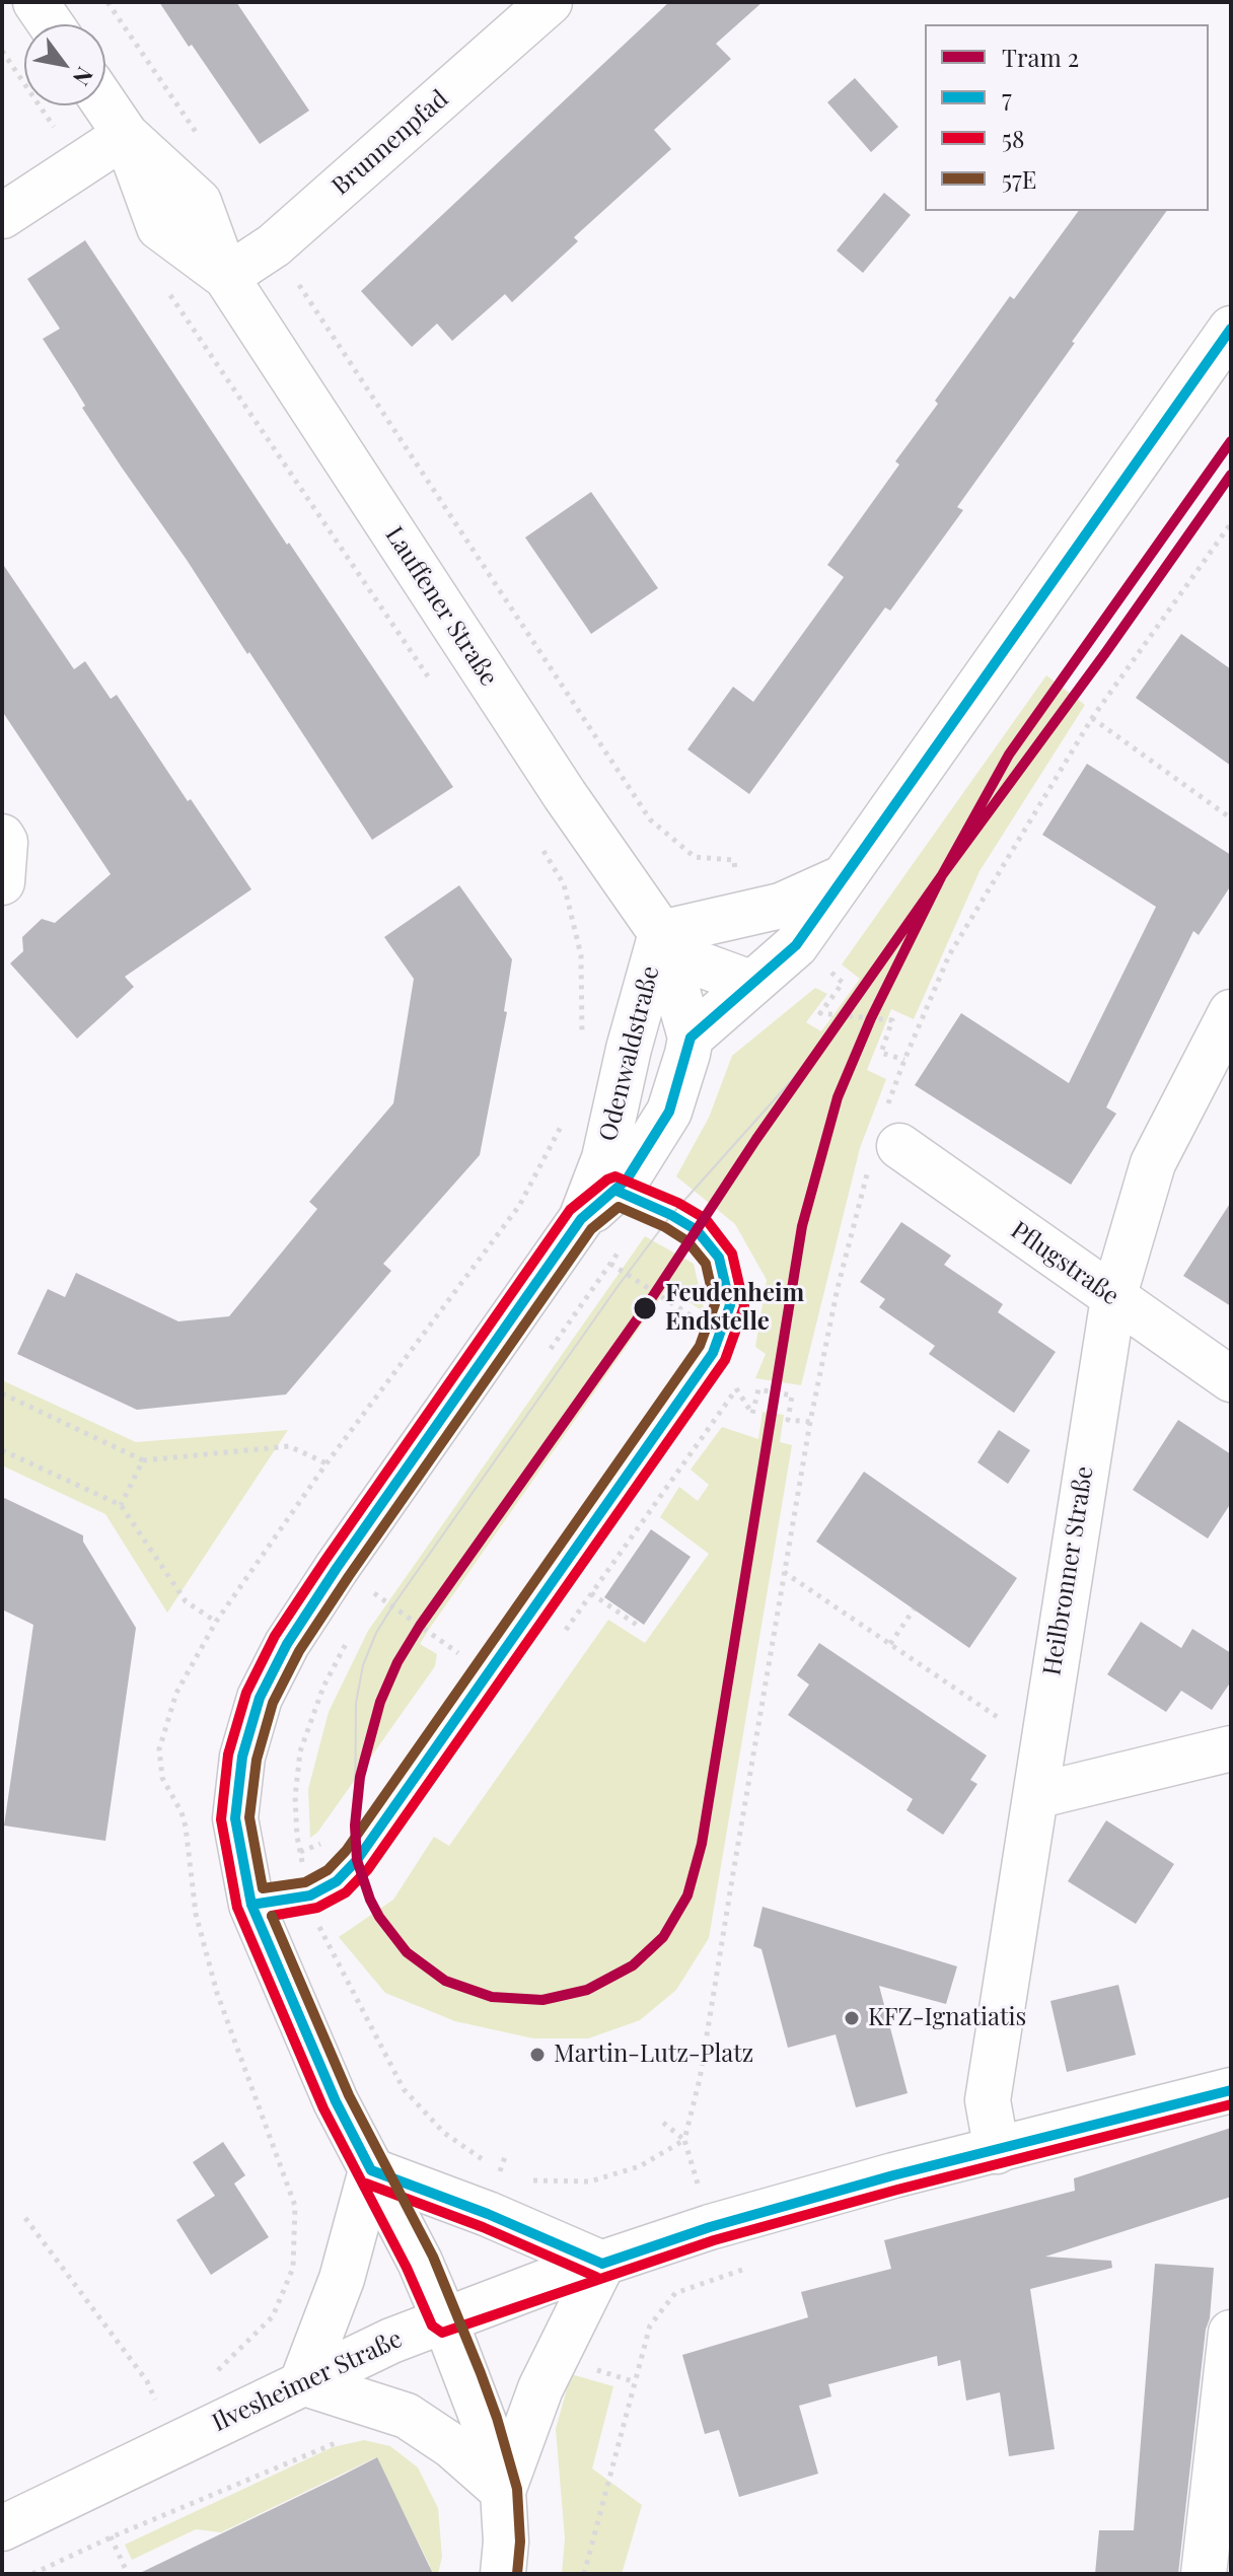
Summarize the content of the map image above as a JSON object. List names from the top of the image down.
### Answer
{
  "streets": {
    "street": [
      "Brunnenpfad",
      "Lauffener Straße",
      "Odenwaldstraße",
      "Pflugstraße",
      "Heilbronner Straße",
      "Ilvesheimer Straße"
    ]
  },
  "crossings": [
    ["Brunnenpfad", "Lauffener Straße"],
    ["Lauffener Straße", "Odenwaldstraße"],
    ["Odenwaldstraße", "Ilvesheimer Straße"],
    ["Pflugstraße", "Heilbronner Straße"],
    ["Heilbronner Straße", "Ilvesheimer Straße"]
  ],
  "places": ["Feudenheim Endstelle", "KFZ-Ignatiatis", "Martin-Lutz-Platz"],
  "lines": [
    "transit line 7",
    "tram line 2",
    "transit line 58",
    "transit line 57E"
  ],
  "legend": [
    "Tram 2",
    "7",
    "58",
    "57E"
  ],
  "north": "bottom right"
}
